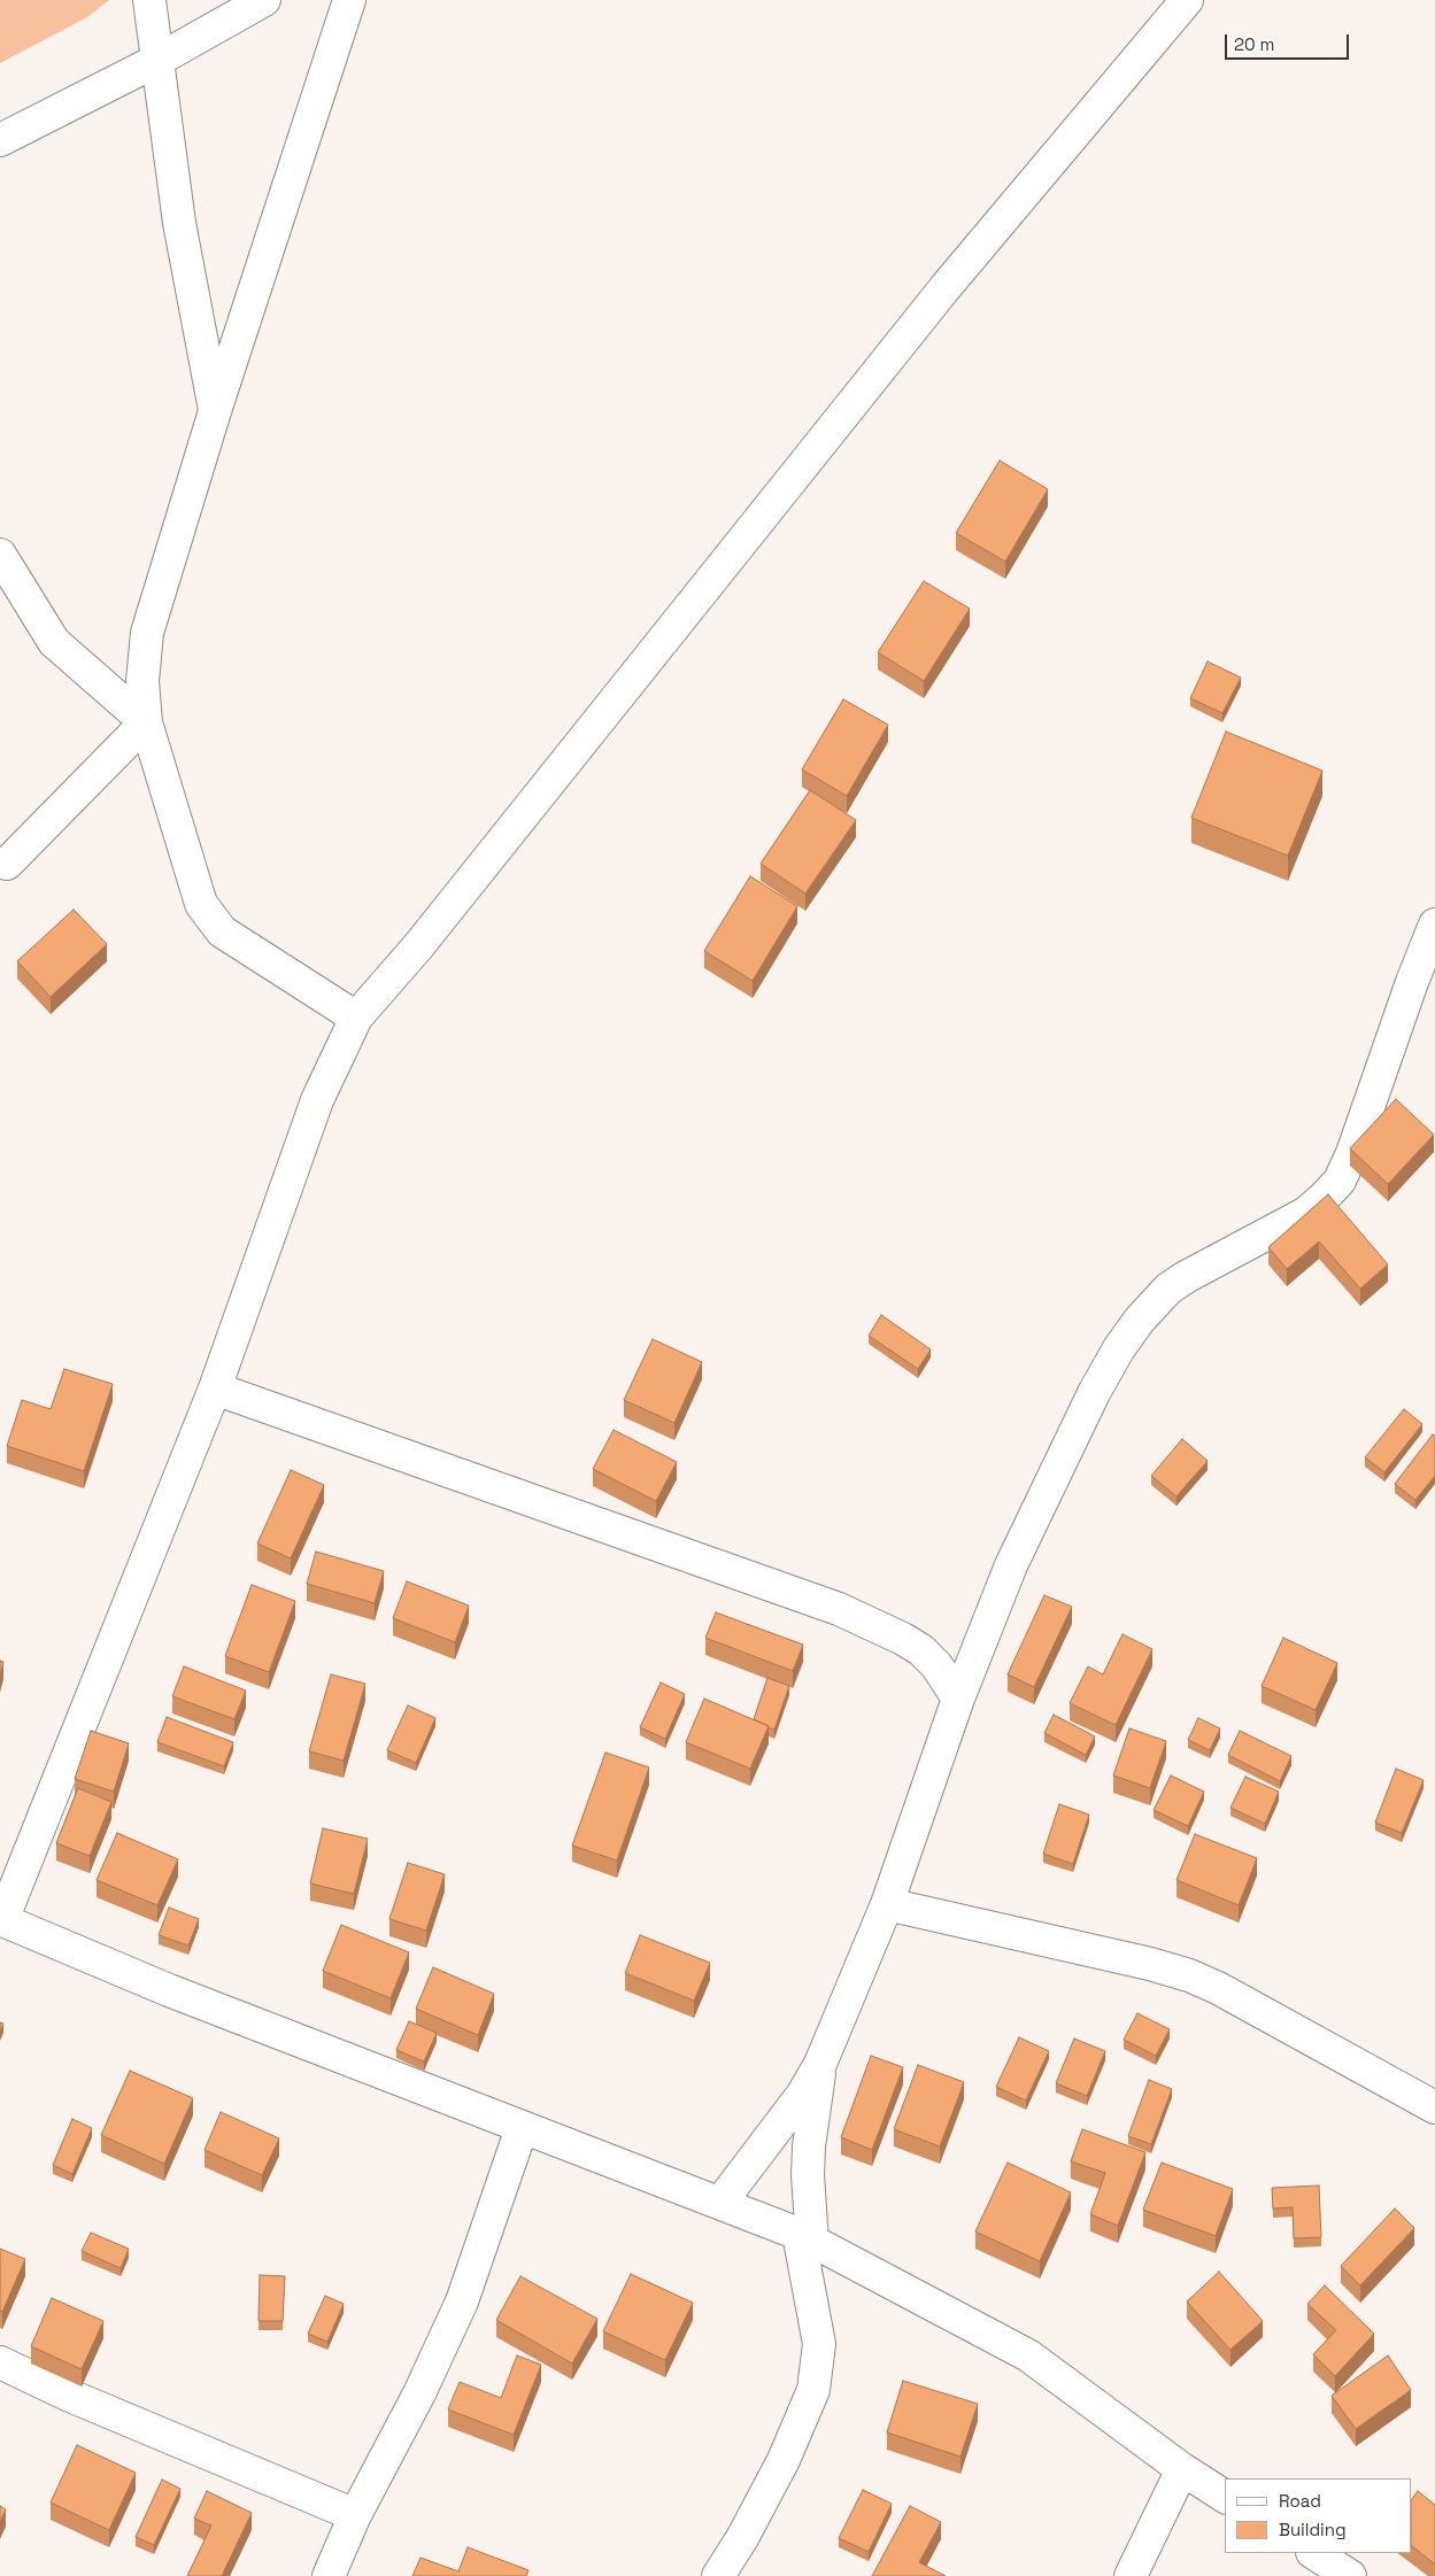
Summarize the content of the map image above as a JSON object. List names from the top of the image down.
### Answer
{
  "legend": ["Road", "Building"],
  "scale_bar": "20 m"
}
